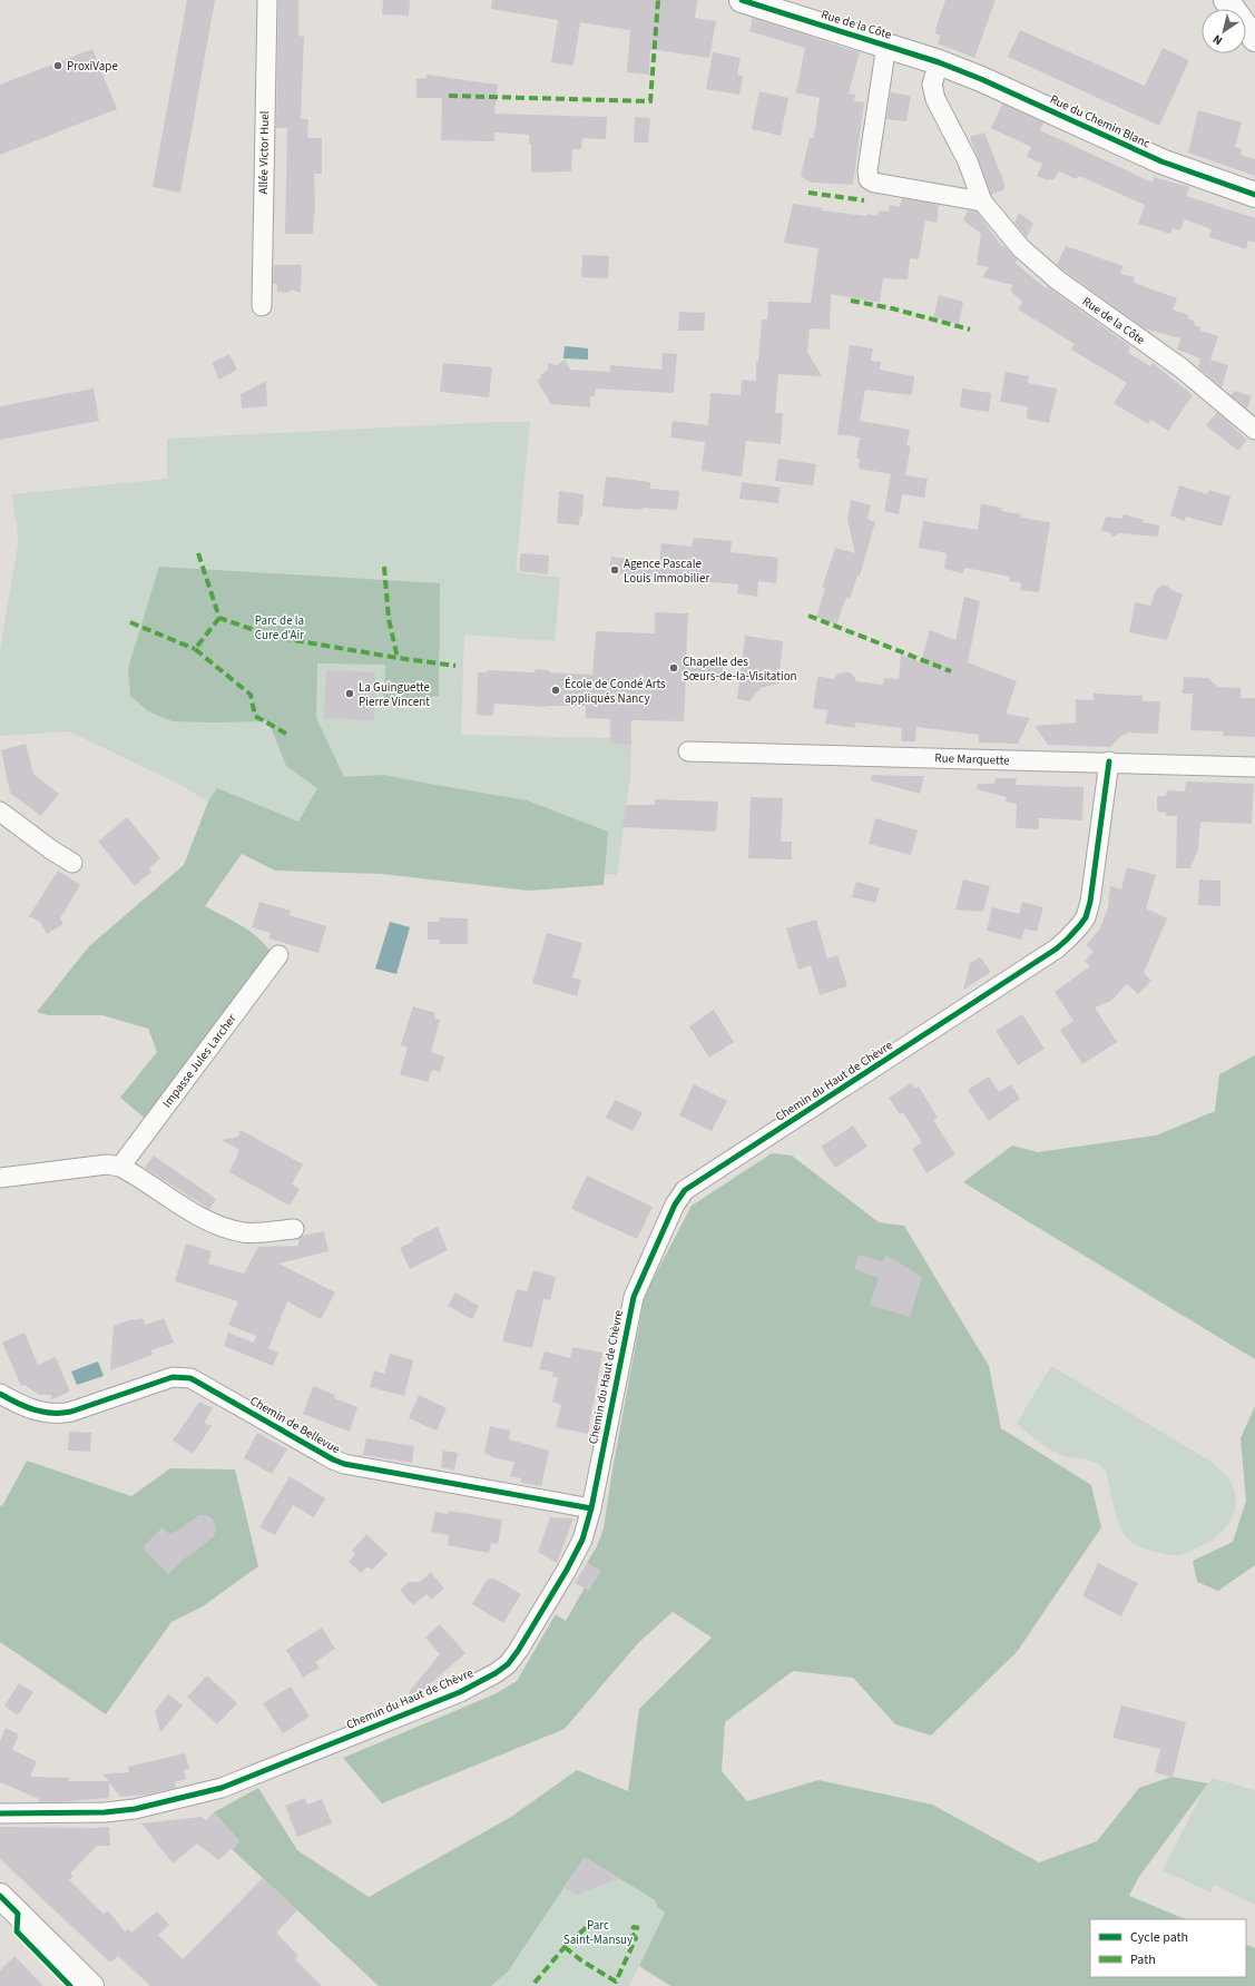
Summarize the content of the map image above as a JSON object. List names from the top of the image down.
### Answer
{
  "streets": {
    "street": [
      "Rue de la Côte",
      "Rue du Chemin Blanc",
      "Allée Victor Huel",
      "Rue Marquette",
      "Impasse Jules Larcher",
      "Chemin du Haut de Chèvre",
      "Chemin de Bellevue"
    ]
  },
  "crossings": [
    ["Rue de la Côte", "Rue du Chemin Blanc"],
    ["Rue Marquette", "Chemin du Haut de Chèvre"],
    ["Chemin du Haut de Chèvre", "Chemin de Bellevue"]
  ],
  "parks": ["Parc de la Cure d'Air", "Parc Saint-Mansuy"],
  "places": [
    "ProxiVape",
    "Agence Pascale Louis Immobilier",
    "Chapelle des Sœurs-de-la-Visitation",
    "École de Condé Arts appliqués Nancy",
    "La Guinguette Pierre Vincent"
  ],
  "legend": ["Cycle path", "Path"],
  "north": "bottom left"
}
